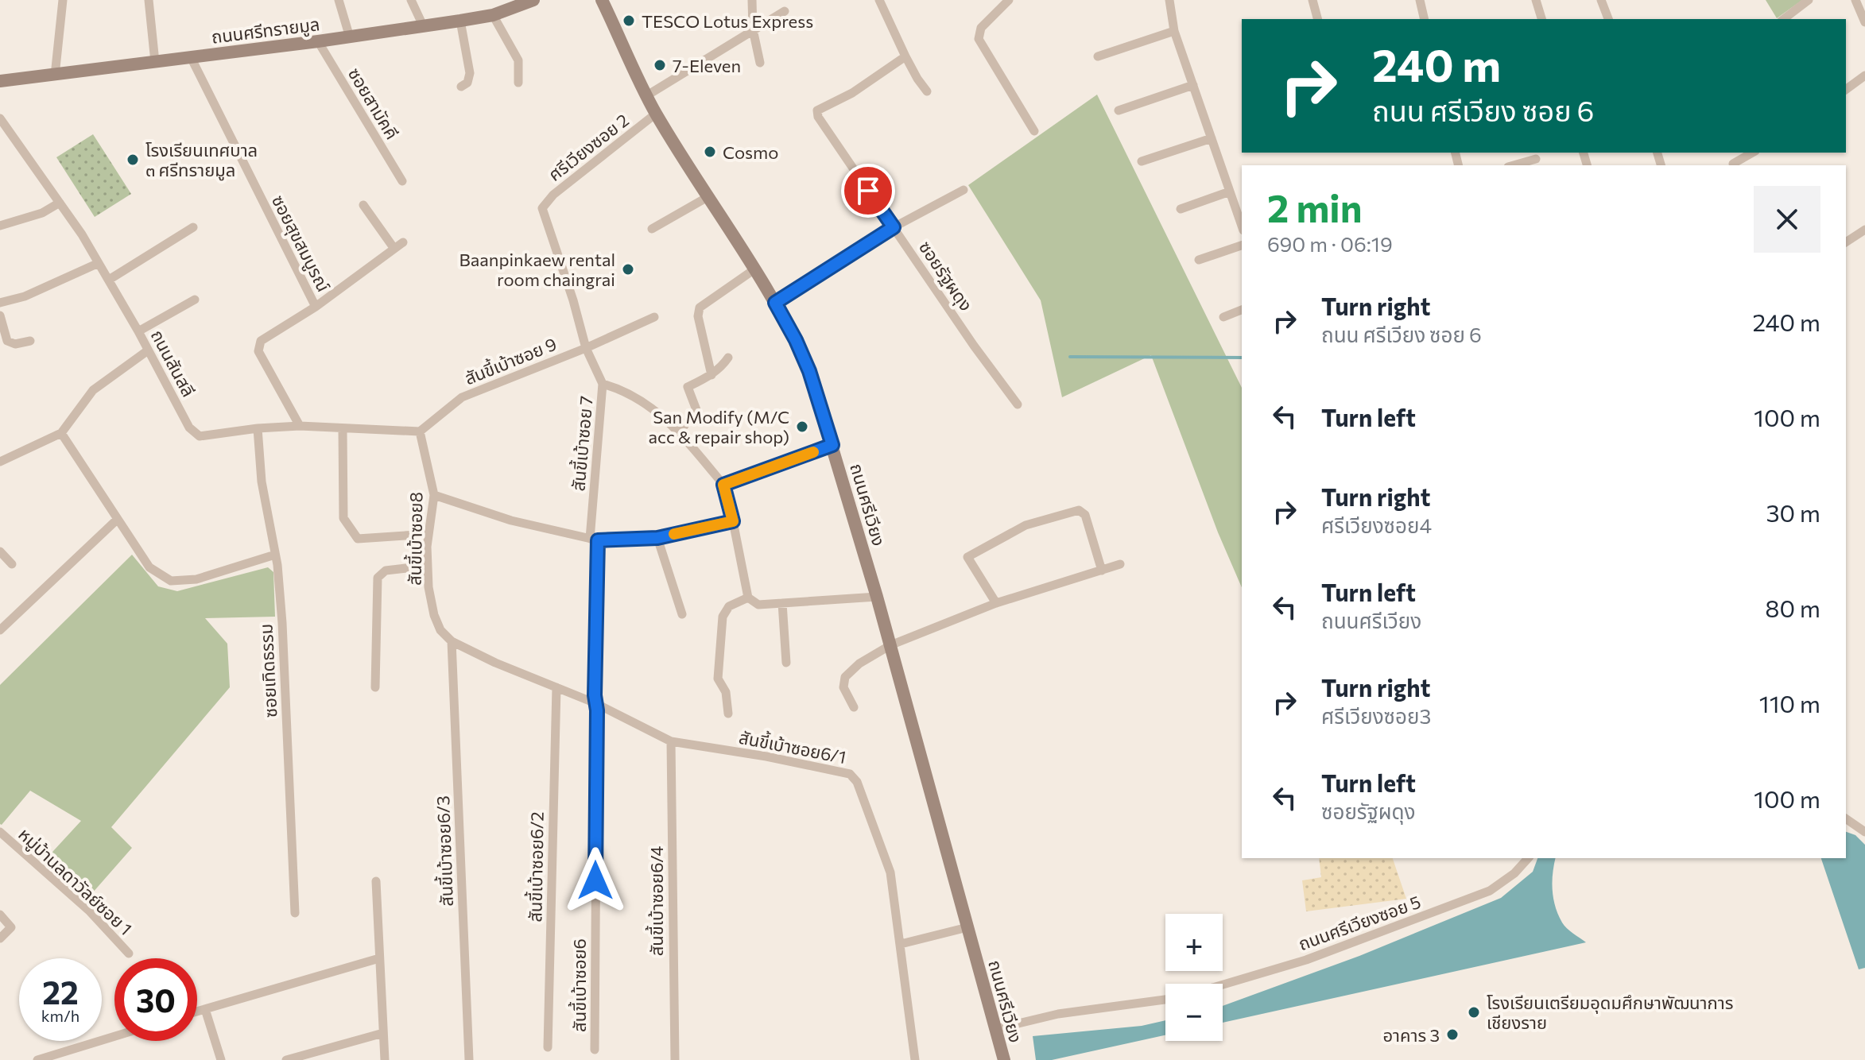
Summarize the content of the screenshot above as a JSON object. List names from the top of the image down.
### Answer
{
  "streets": {
    "main road": ["ถนนศรีทรายมูล", "ถนนศรีเวียง"],
    "street": [
      "ซอยสามัคคี",
      "ศรีเวียงซอย 2",
      "ซอยสุขสมบูรณ์",
      "ซอยรัฐผดุง",
      "สันขี้เบ้าซอย 9",
      "ถนนสันสลี",
      "สันขี้เบ้าซอย 7",
      "สันขี้เบ้าซอย8",
      "ซอยเทิดธรรม",
      "สันขี้เบ้าซอย6/1",
      "สันขี้เบ้าซอย6/3",
      "สันขี้เบ้าซอย6/2",
      "หมู่บ้านลดาวัลย์ซอย 1",
      "สันขี้เบ้าซอย6/4",
      "ถนนศรีเวียงซอย 5",
      "สันขี้เบ้าซอย6"
    ]
  },
  "crossings": [
    ["ถนนศรีทรายมูล", "ซอยสามัคคี"],
    ["ถนนศรีทรายมูล", "ซอยสุขสมบูรณ์"],
    ["ศรีเวียงซอย 2", "สันขี้เบ้าซอย 7"],
    ["ศรีเวียงซอย 2", "ถนนศรีเวียง"],
    ["ซอยสุขสมบูรณ์", "ถนนสันสลี"],
    ["สันขี้เบ้าซอย 9", "ถนนสันสลี"],
    ["สันขี้เบ้าซอย 9", "สันขี้เบ้าซอย 7"],
    ["สันขี้เบ้าซอย 9", "สันขี้เบ้าซอย8"],
    ["ถนนสันสลี", "สันขี้เบ้าซอย8"],
    ["ถนนสันสลี", "ซอยเทิดธรรม"],
    ["สันขี้เบ้าซอย 7", "สันขี้เบ้าซอย6"],
    ["สันขี้เบ้าซอย8", "สันขี้เบ้าซอย6/1"],
    ["สันขี้เบ้าซอย8", "สันขี้เบ้าซอย6/3"],
    ["สันขี้เบ้าซอย6/1", "สันขี้เบ้าซอย6/3"],
    ["สันขี้เบ้าซอย6/1", "สันขี้เบ้าซอย6/2"],
    ["สันขี้เบ้าซอย6/1", "สันขี้เบ้าซอย6/4"],
    ["สันขี้เบ้าซอย6/1", "สันขี้เบ้าซอย6"]
  ],
  "places": [
    "TESCO Lotus Express",
    "7-Eleven",
    "Cosmo",
    "โรงเรียนเทศบาล ๓ ศรีทรายมูล",
    "Baanpinkaew rental room chaingrai",
    "San Modify (M/C acc & repair shop)",
    "โรงเรียนเตรียมอุดมศึกษาพัฒนาการ เชียงราย",
    "อาคาร 3"
  ],
  "page": {
    "turn": ["240 m", "ถนน ศรีเวียง ซอย 6"],
    "heading": ["2 min", "690 m · 06:19"],
    "list": [
      {
        "name": "Turn right",
        "note": "ถนน ศรีเวียง ซอย 6",
        "value": "240 m"
      },
      {
        "name": "Turn left",
        "value": "100 m"
      },
      {
        "name": "Turn right",
        "note": "ศรีเวียงซอย4",
        "value": "30 m"
      },
      {
        "name": "Turn left",
        "note": "ถนนศรีเวียง",
        "value": "80 m"
      },
      {
        "name": "Turn right",
        "note": "ศรีเวียงซอย3",
        "value": "110 m"
      },
      {
        "name": "Turn left",
        "note": "ซอยรัฐผดุง",
        "value": "100 m"
      }
    ],
    "map_buttons": ["+", "−"],
    "speed": "22 km/h",
    "limit": "30"
  }
}
